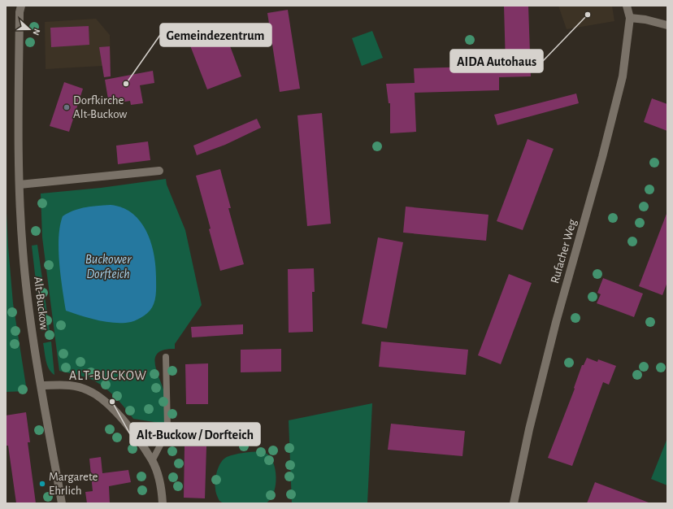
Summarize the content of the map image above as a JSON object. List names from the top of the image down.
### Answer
{
  "streets": {
    "street": ["Rufacher Weg", "Alt-Buckow"]
  },
  "districts": ["ALT-BUCKOW"],
  "water": ["Buckower Dorfteich"],
  "places": [
    "AIDA Autohaus",
    "Gemeindezentrum",
    "Dorfkirche Alt-Buckow",
    "Alt-Buckow / Dorfteich",
    "Margarete Ehrlich"
  ],
  "north": "right"
}
